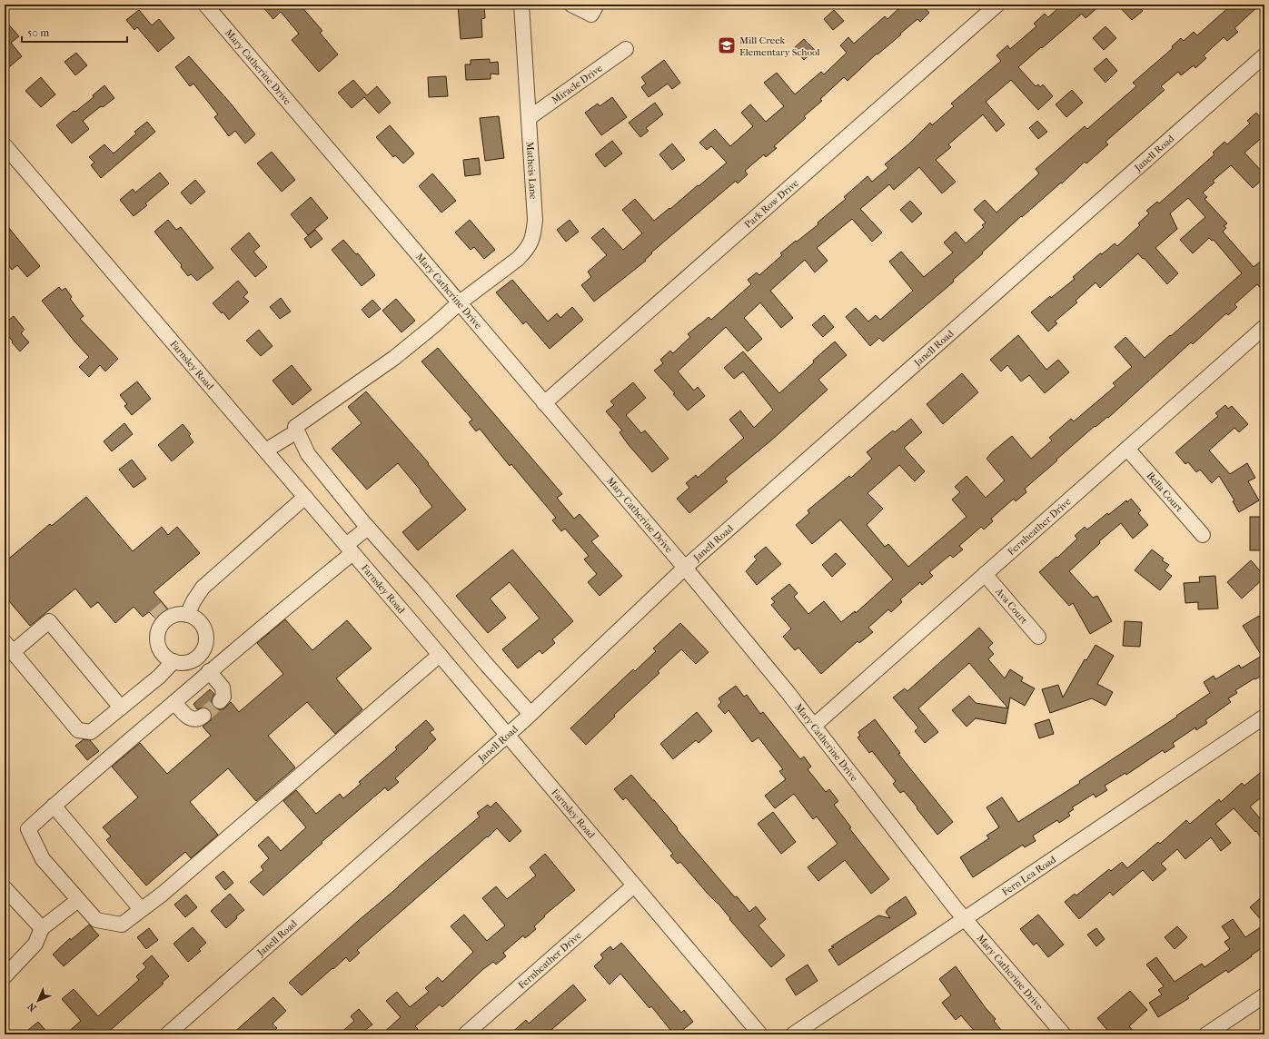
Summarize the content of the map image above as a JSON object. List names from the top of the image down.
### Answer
{
  "streets": {
    "street": [
      "Mary Catherine Drive",
      "Miracle Drive",
      "Janell Road",
      "Matheis Lane",
      "Park Row Drive",
      "Farnsley Road",
      "Bella Court",
      "Fernheather Drive",
      "Ava Court",
      "Fern Lea Road"
    ]
  },
  "crossings": [
    ["Mary Catherine Drive", "Janell Road"],
    ["Mary Catherine Drive", "Matheis Lane"],
    ["Mary Catherine Drive", "Park Row Drive"],
    ["Mary Catherine Drive", "Fernheather Drive"],
    ["Mary Catherine Drive", "Fern Lea Road"],
    ["Miracle Drive", "Matheis Lane"],
    ["Janell Road", "Farnsley Road"],
    ["Farnsley Road", "Fernheather Drive"],
    ["Bella Court", "Fernheather Drive"],
    ["Fernheather Drive", "Ava Court"]
  ],
  "places": {
    "school or university": ["Mill Creek Elementary School"]
  },
  "scale_bar": "50 m",
  "north": "bottom left"
}
